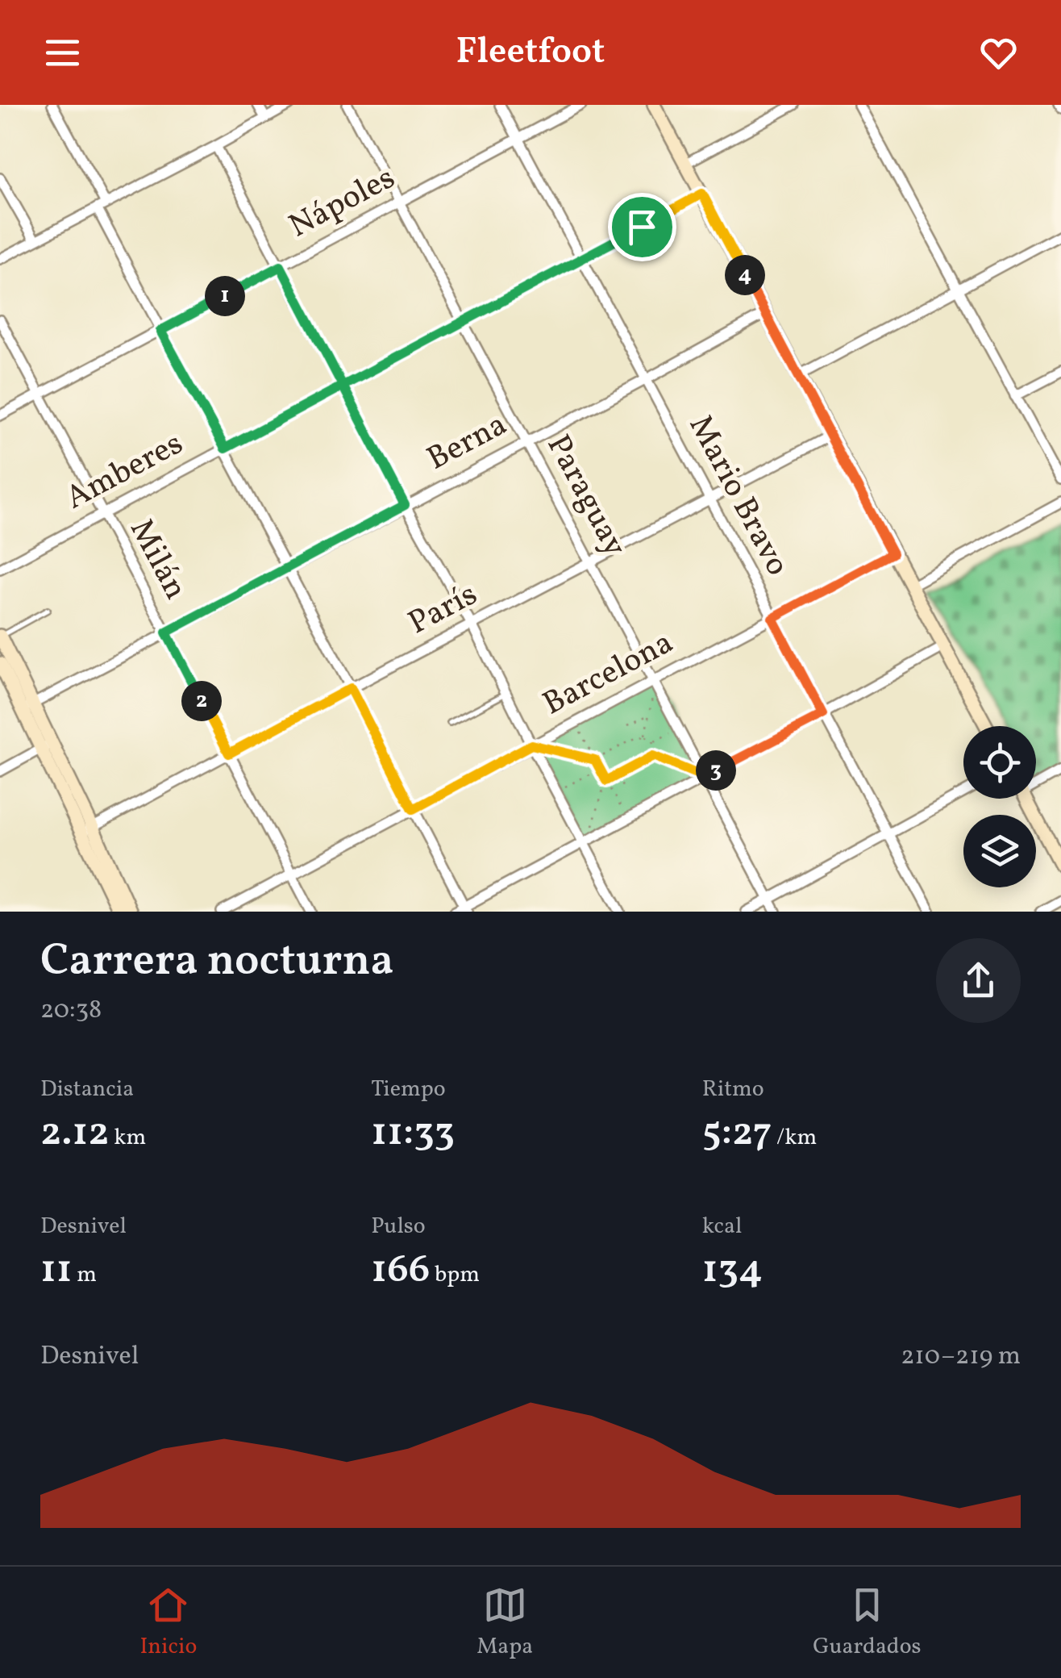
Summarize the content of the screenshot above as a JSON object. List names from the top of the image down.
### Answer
{
  "streets": {
    "street": [
      "Nápoles",
      "Berna",
      "Amberes",
      "Paraguay",
      "Mario Bravo",
      "Milán",
      "París",
      "Barcelona"
    ]
  },
  "crossings": [
    ["Nápoles", "Paraguay"],
    ["Nápoles", "Mario Bravo"],
    ["Nápoles", "Milán"],
    ["Berna", "Paraguay"],
    ["Berna", "Mario Bravo"],
    ["Berna", "Milán"],
    ["Amberes", "Paraguay"],
    ["Amberes", "Mario Bravo"],
    ["Amberes", "Milán"],
    ["Paraguay", "París"],
    ["Paraguay", "Barcelona"],
    ["Mario Bravo", "París"],
    ["Mario Bravo", "Barcelona"],
    ["Milán", "París"],
    ["Milán", "Barcelona"]
  ],
  "page": {
    "header": "Fleetfoot",
    "pins": [
      "4",
      "1",
      "2",
      "3"
    ],
    "heading": ["Carrera nocturna", "20:38"],
    "stats": [
      ["Distancia", "2.12 km"],
      ["Tiempo", "11:33"],
      ["Ritmo", "5:27 /km"],
      ["Desnivel", "11 m"],
      ["Pulso", "166 bpm"],
      ["kcal", "134"]
    ],
    "chart": ["Desnivel", "210–219 m"],
    "tabs": ["Inicio", "Mapa", "Guardados"]
  }
}
